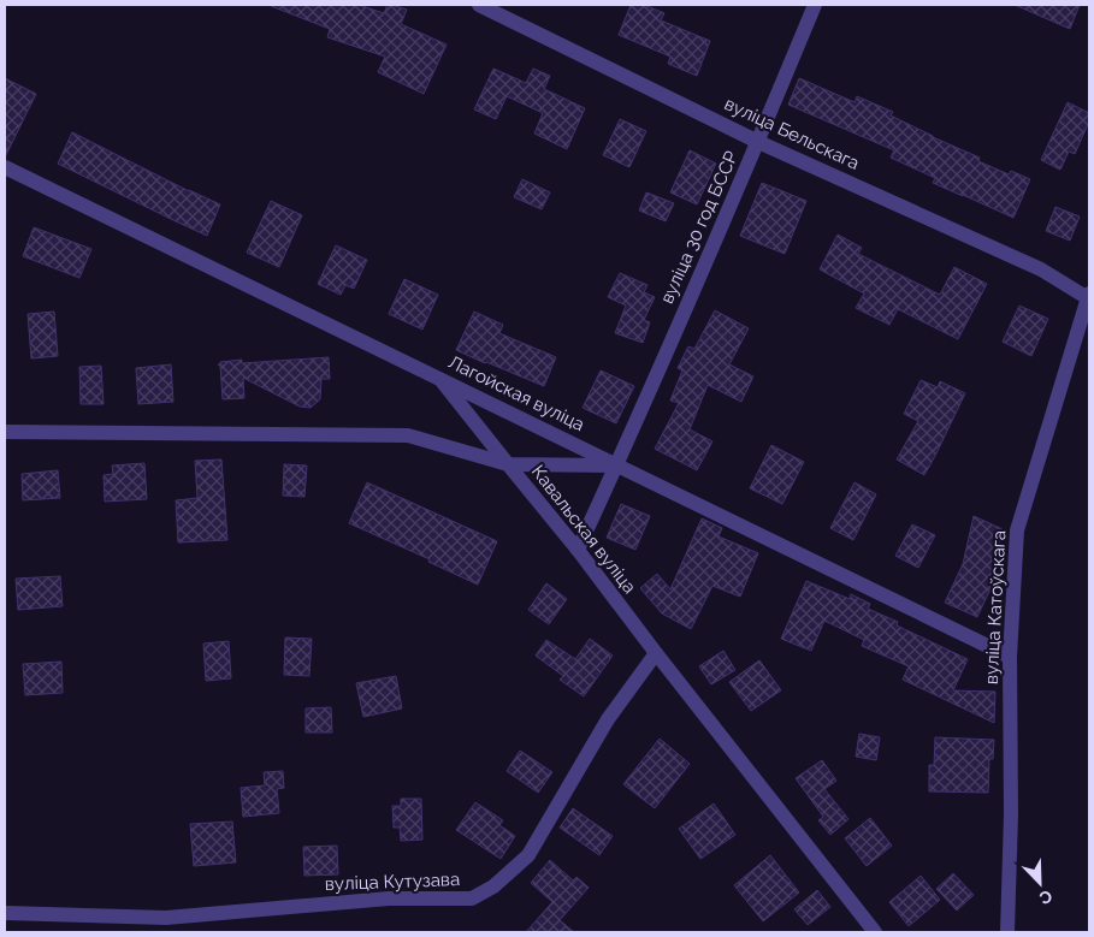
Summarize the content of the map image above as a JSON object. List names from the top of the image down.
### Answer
{
  "streets": {
    "street": [
      "вуліца Бельскага",
      "вуліца 30 год БССР",
      "Лагойская вуліца",
      "Кавальская вуліца",
      "вуліца Катоўскага",
      "вуліца Кутузава"
    ]
  },
  "crossings": [
    ["вуліца Бельскага", "вуліца 30 год БССР"],
    ["вуліца Бельскага", "вуліца Катоўскага"],
    ["вуліца 30 год БССР", "Лагойская вуліца"],
    ["вуліца 30 год БССР", "Кавальская вуліца"],
    ["Лагойская вуліца", "вуліца Катоўскага"],
    ["Кавальская вуліца", "вуліца Кутузава"]
  ],
  "north": "bottom right"
}
